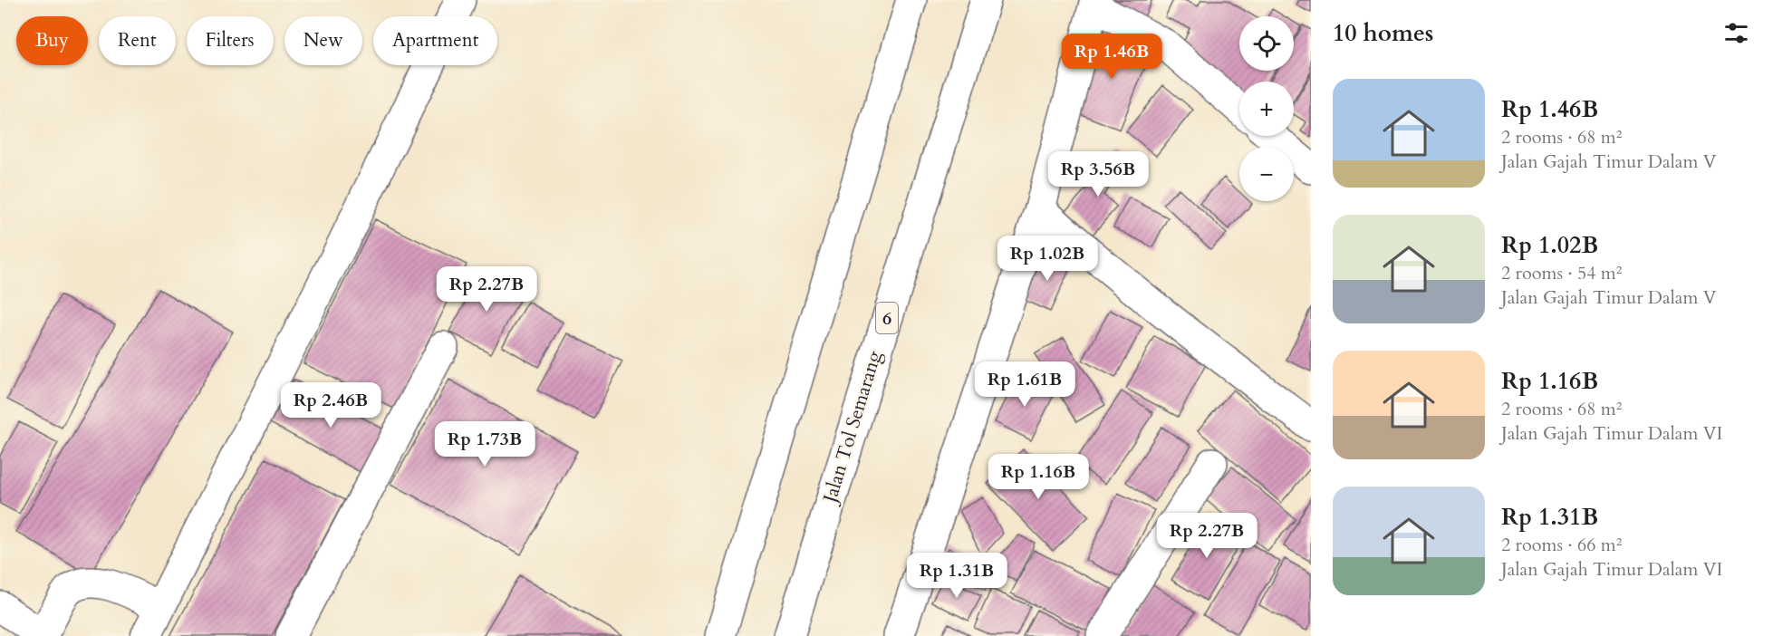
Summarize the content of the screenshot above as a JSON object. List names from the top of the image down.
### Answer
{
  "streets": {
    "main road": ["6", "Jalan Tol Semarang"]
  },
  "page": {
    "heading": "10 homes",
    "map_buttons": ["+", "−"],
    "chip": [
      "Buy",
      "Rent",
      "Filters",
      "New",
      "Apartment"
    ],
    "price": [
      "Rp 1.46B",
      "Rp 3.56B",
      "Rp 1.02B",
      "Rp 2.27B",
      "Rp 1.61B",
      "Rp 2.46B",
      "Rp 1.73B",
      "Rp 1.16B",
      "Rp 2.27B",
      "Rp 1.31B"
    ],
    "list": [
      {
        "name": "Rp 1.46B",
        "note": "2 rooms · 68 m² · Jalan Gajah Timur Dalam V"
      },
      {
        "name": "Rp 1.02B",
        "note": "2 rooms · 54 m² · Jalan Gajah Timur Dalam V"
      },
      {
        "name": "Rp 1.16B",
        "note": "2 rooms · 68 m² · Jalan Gajah Timur Dalam VI"
      },
      {
        "name": "Rp 1.31B",
        "note": "2 rooms · 66 m² · Jalan Gajah Timur Dalam VI"
      }
    ]
  }
}
